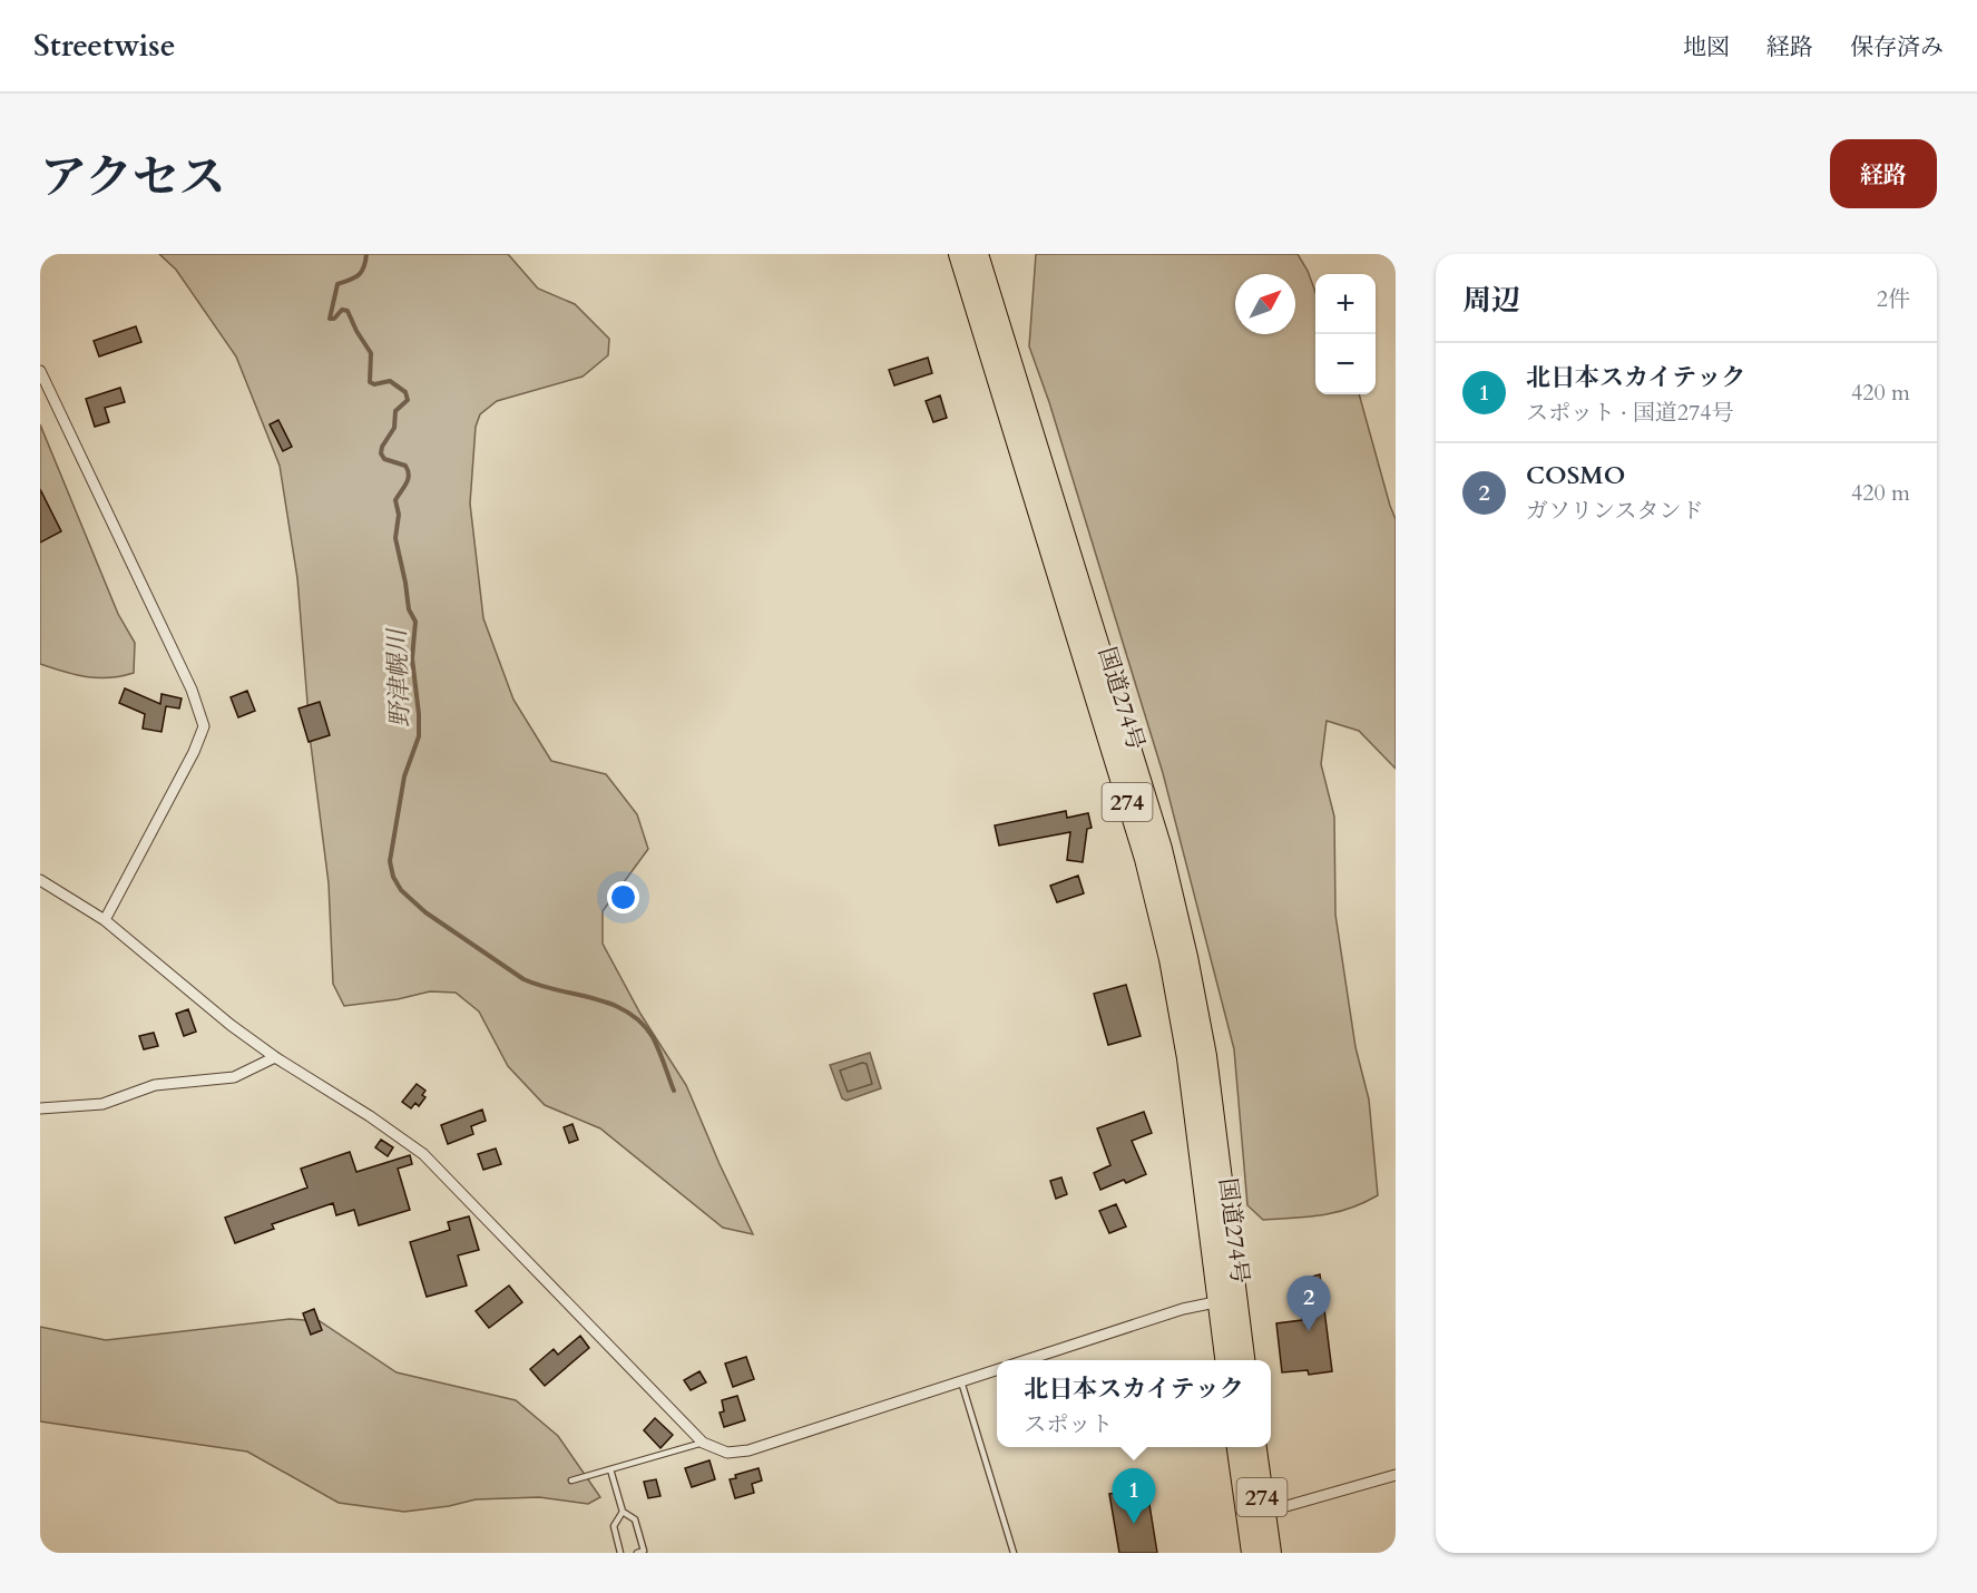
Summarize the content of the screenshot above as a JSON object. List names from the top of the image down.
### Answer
{
  "streets": {
    "highway": ["国道274号", "274"]
  },
  "water": ["野津幌川"],
  "north": "top right",
  "page": {
    "header": "Streetwise",
    "nav": ["地図", "経路", "保存済み"],
    "title": "アクセス",
    "buttons": "経路",
    "heading": ["周辺", "2件"],
    "map_buttons": ["+", "−"],
    "list": [
      {
        "mark": "1",
        "name": "北日本スカイテック",
        "note": "スポット · 国道274号",
        "value": "420 m"
      },
      {
        "mark": "2",
        "name": "COSMO",
        "note": "ガソリンスタンド",
        "value": "420 m"
      }
    ],
    "pins": ["2", "1"],
    "popup": ["北日本スカイテック", "スポット"]
  }
}
